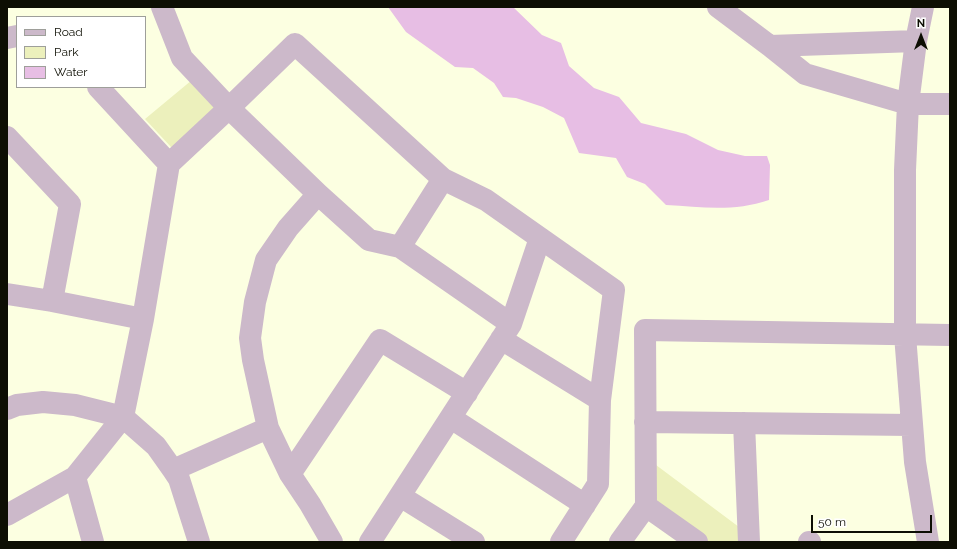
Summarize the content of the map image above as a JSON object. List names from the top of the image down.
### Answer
{
  "legend": ["Road", "Park", "Water"],
  "scale_bar": "50 m",
  "north": "top"
}
